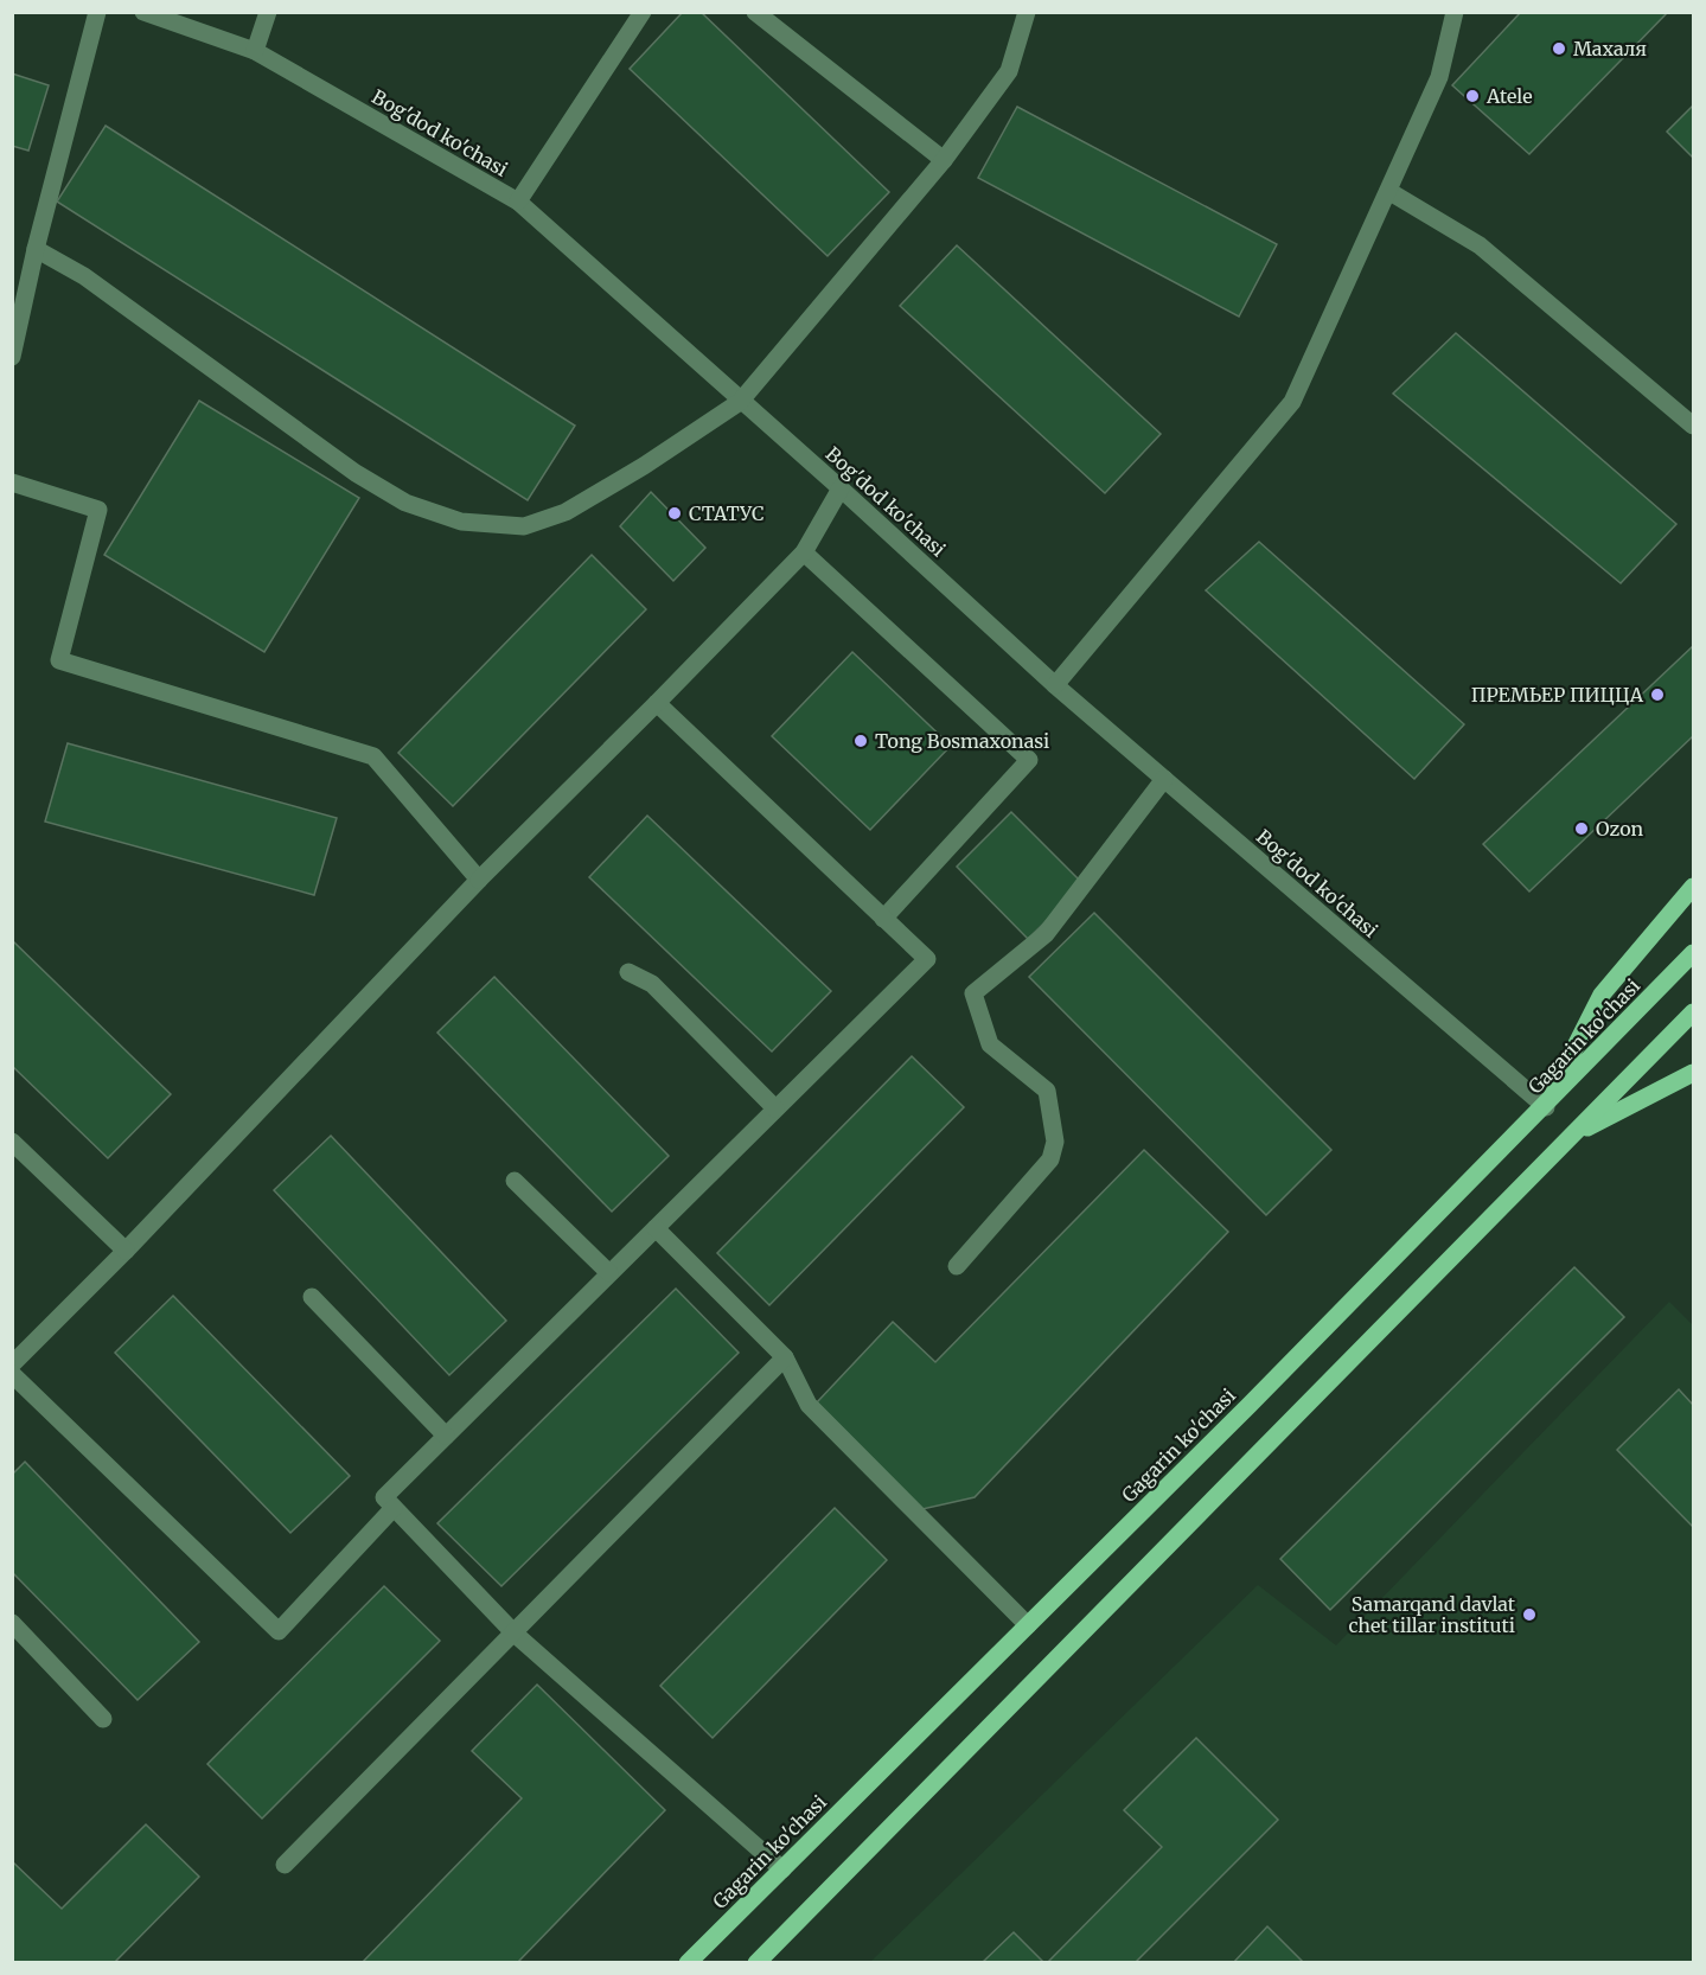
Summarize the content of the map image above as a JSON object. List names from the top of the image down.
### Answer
{
  "streets": {
    "main road": ["Gagarin ko'chasi"],
    "street": ["Bog'dod ko'chasi"]
  },
  "crossings": [
    ["Bog'dod ko'chasi", "Gagarin ko'chasi"]
  ],
  "places": [
    "Махаля",
    "Atele",
    "СТАТУС",
    "ПРЕМЬЕР ПИЦЦА",
    "Tong Bosmaxonasi",
    "Ozon",
    "Samarqand davlat chet tillar instituti"
  ]
}
